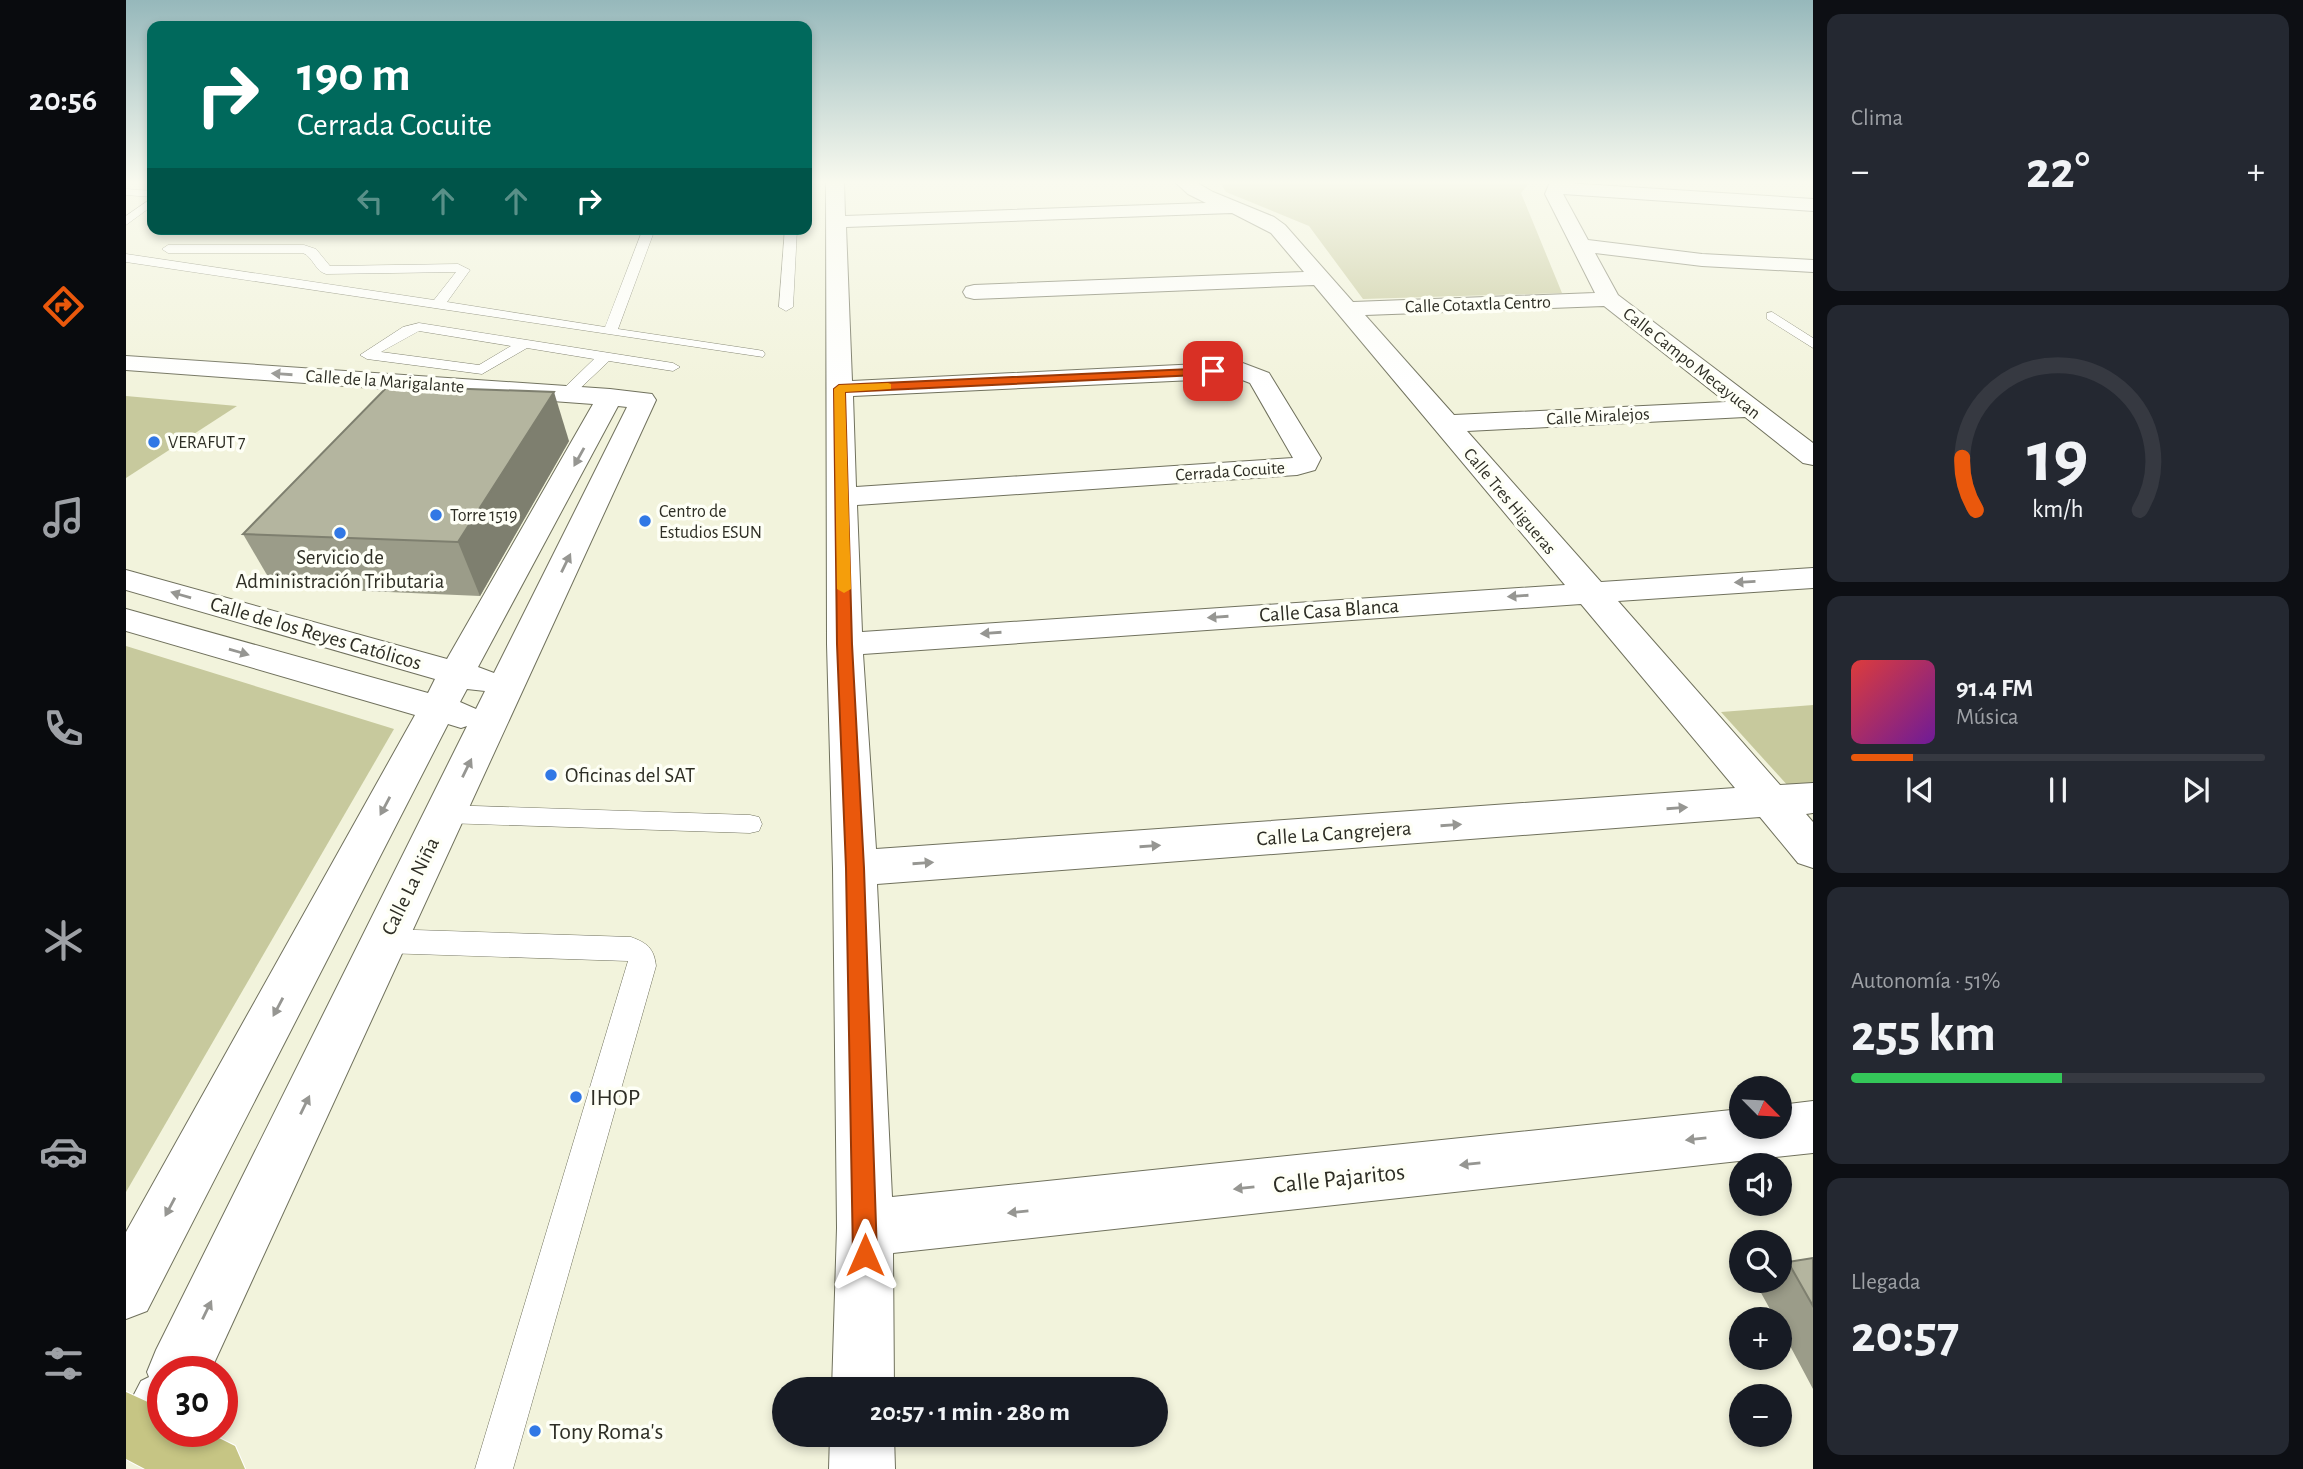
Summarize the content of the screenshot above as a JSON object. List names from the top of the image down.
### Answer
{
  "streets": {
    "street": [
      "Calle Cotaxtla Centro",
      "Calle Campo Mecayucan",
      "Calle de la Marigalante",
      "Calle Miralejos",
      "Cerrada Cocuite",
      "Calle Tres Higueras",
      "Calle Casa Blanca",
      "Calle de los Reyes Católicos",
      "Calle La Cangrejera",
      "Calle La Niña",
      "Calle Pajaritos"
    ]
  },
  "crossings": [
    ["Calle Cotaxtla Centro", "Calle Campo Mecayucan"],
    ["Calle Cotaxtla Centro", "Calle Tres Higueras"],
    ["Calle Campo Mecayucan", "Calle Miralejos"],
    ["Calle de la Marigalante", "Calle La Niña"],
    ["Calle Miralejos", "Calle Tres Higueras"],
    ["Calle Tres Higueras", "Calle Casa Blanca"],
    ["Calle Tres Higueras", "Calle La Cangrejera"],
    ["Calle de los Reyes Católicos", "Calle La Niña"]
  ],
  "one_way": ["Calle La Cangrejera", "Calle Pajaritos"],
  "places": [
    "VERAFUT 7",
    "Torre 1519",
    "Centro de Estudios ESUN",
    "Servicio de Administración Tributaria",
    "Oficinas del SAT",
    "IHOP",
    "Tony Roma's"
  ],
  "north": "bottom right",
  "page": {
    "tabs": "20:56",
    "tile": [
      "Clima",
      ["Autonomía · 51%", "255 km"],
      ["Llegada", "20:57"]
    ],
    "turn": ["190 m", "Cerrada Cocuite"],
    "heat": ["−", "22°", "+"],
    "song": ["91.4 FM", "Música"],
    "map_buttons": ["+", "−"],
    "limit": "30",
    "trip": "20:57 · 1 min · 280 m",
    "gauge": ["19", "km/h"]
  }
}
